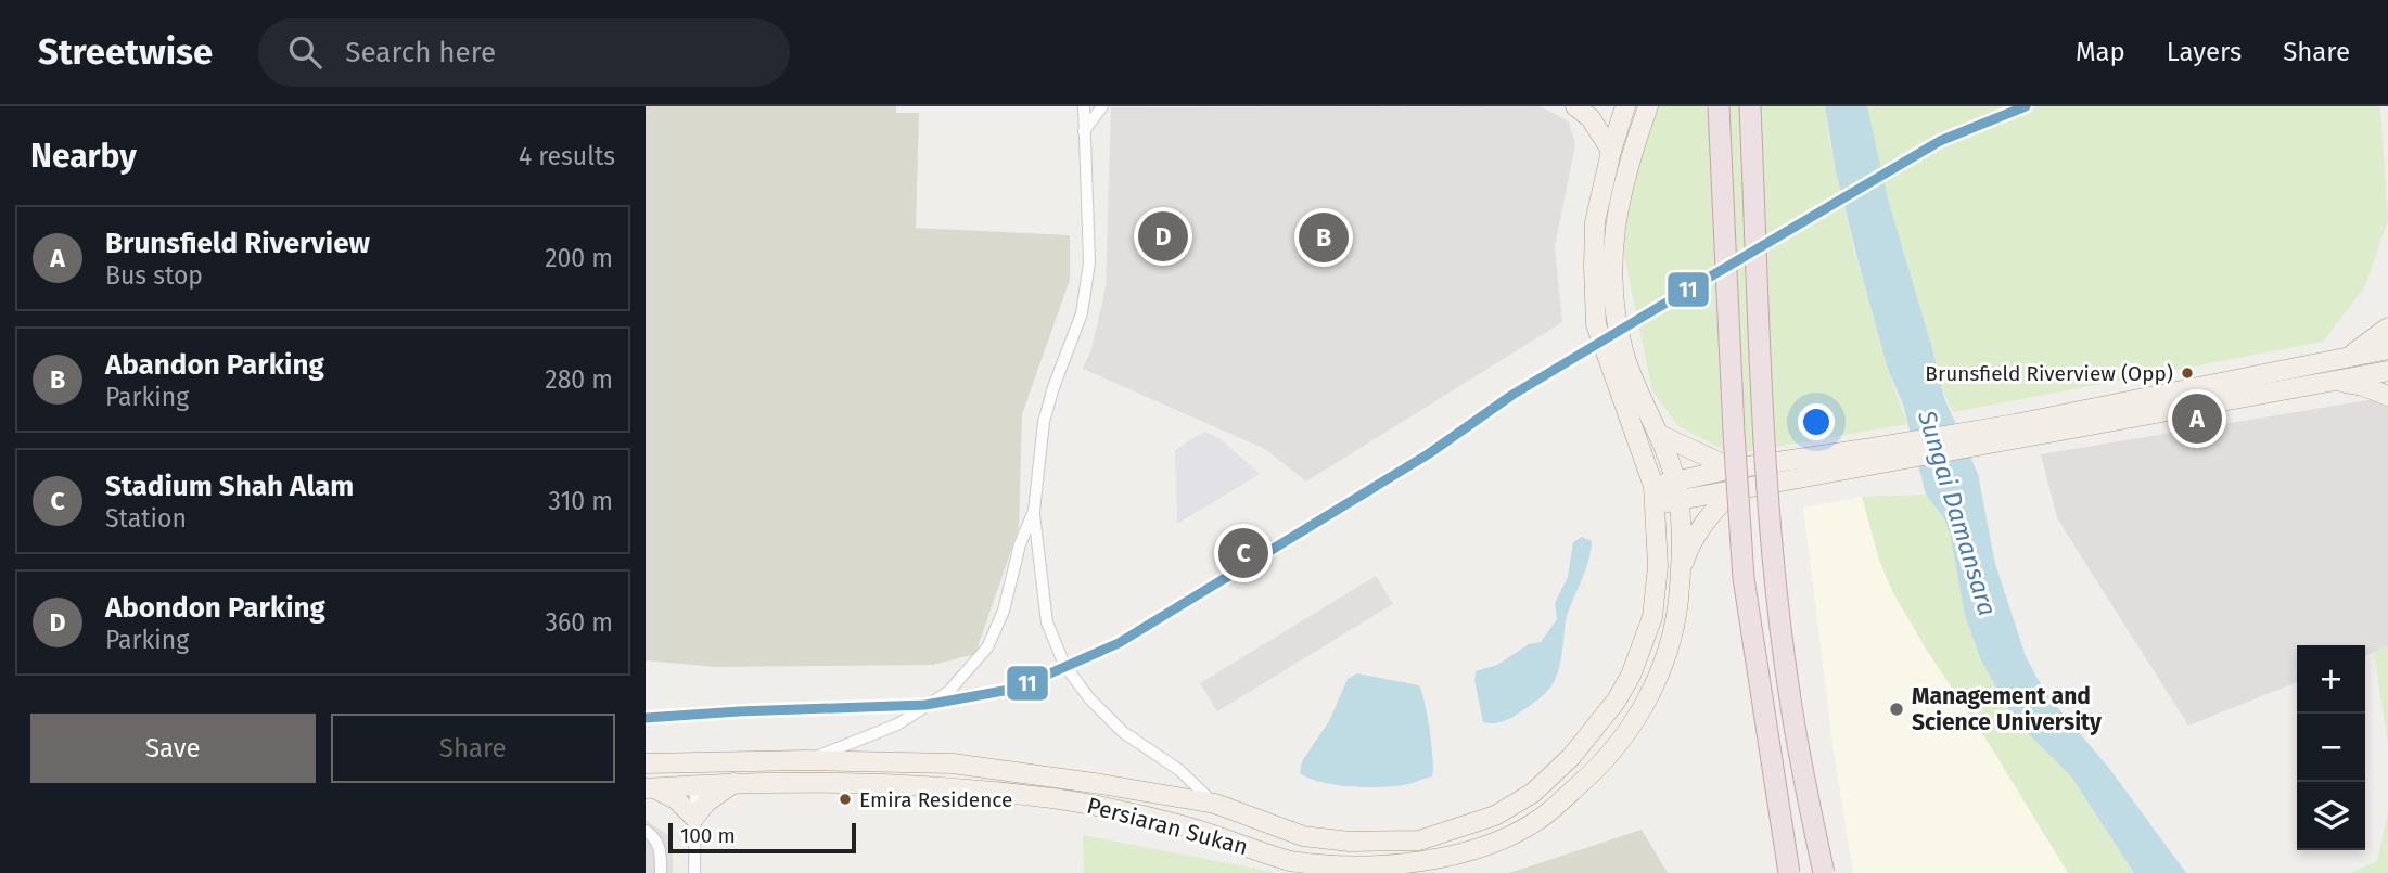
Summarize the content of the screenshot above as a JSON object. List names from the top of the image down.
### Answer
{
  "streets": {
    "main road": ["Persiaran Sukan"]
  },
  "water": ["Sungai Damansara"],
  "places": ["Brunsfield Riverview (Opp)", "Management and Science University", "Emira Residence"],
  "lines": ["transit line 11"],
  "scale_bar": "100 m",
  "page": {
    "header": "Streetwise",
    "search": "Search here",
    "nav": ["Map", "Layers", "Share"],
    "heading": ["Nearby", "4 results"],
    "list": [
      {
        "mark": "A",
        "name": "Brunsfield Riverview",
        "note": "Bus stop",
        "value": "200 m"
      },
      {
        "mark": "B",
        "name": "Abandon Parking",
        "note": "Parking",
        "value": "280 m"
      },
      {
        "mark": "C",
        "name": "Stadium Shah Alam",
        "note": "Station",
        "value": "310 m"
      },
      {
        "mark": "D",
        "name": "Abondon Parking",
        "note": "Parking",
        "value": "360 m"
      }
    ],
    "pins": [
      "D",
      "B",
      "A",
      "C"
    ],
    "map_buttons": ["+", "−"],
    "buttons": ["Save", "Share"],
    "scale": "100 m"
  }
}
